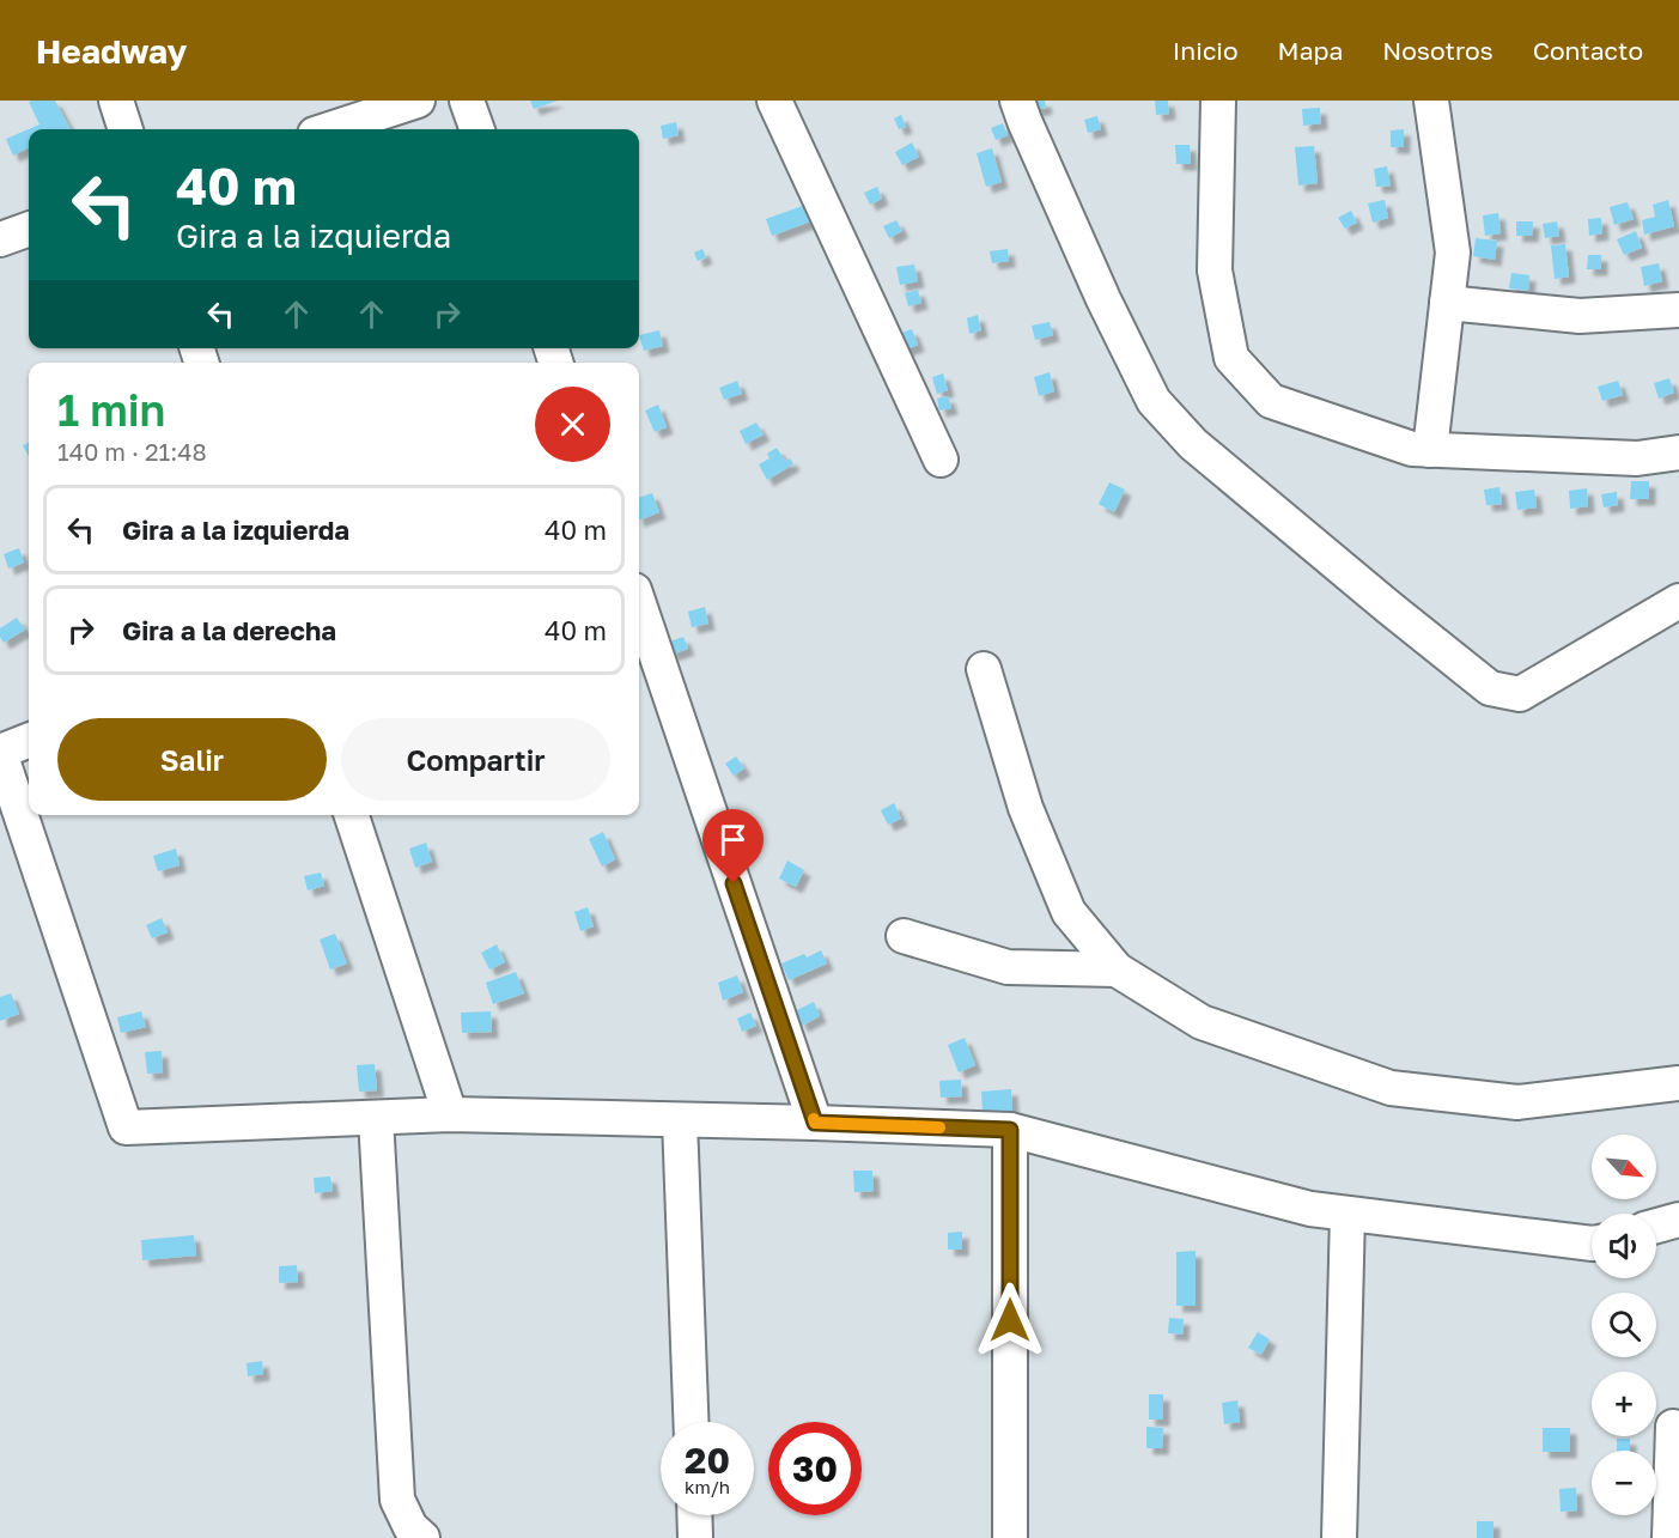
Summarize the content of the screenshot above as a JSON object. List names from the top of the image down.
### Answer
{
  "north": "bottom right",
  "page": {
    "header": "Headway",
    "nav": [
      "Inicio",
      "Mapa",
      "Nosotros",
      "Contacto"
    ],
    "turn": ["40 m", "Gira a la izquierda"],
    "heading": ["1 min", "140 m · 21:48"],
    "list": [
      {
        "name": "Gira a la izquierda",
        "value": "40 m"
      },
      {
        "name": "Gira a la derecha",
        "value": "40 m"
      }
    ],
    "buttons": ["Salir", "Compartir"],
    "map_buttons": ["+", "−"],
    "speed": "20 km/h",
    "limit": "30"
  }
}
